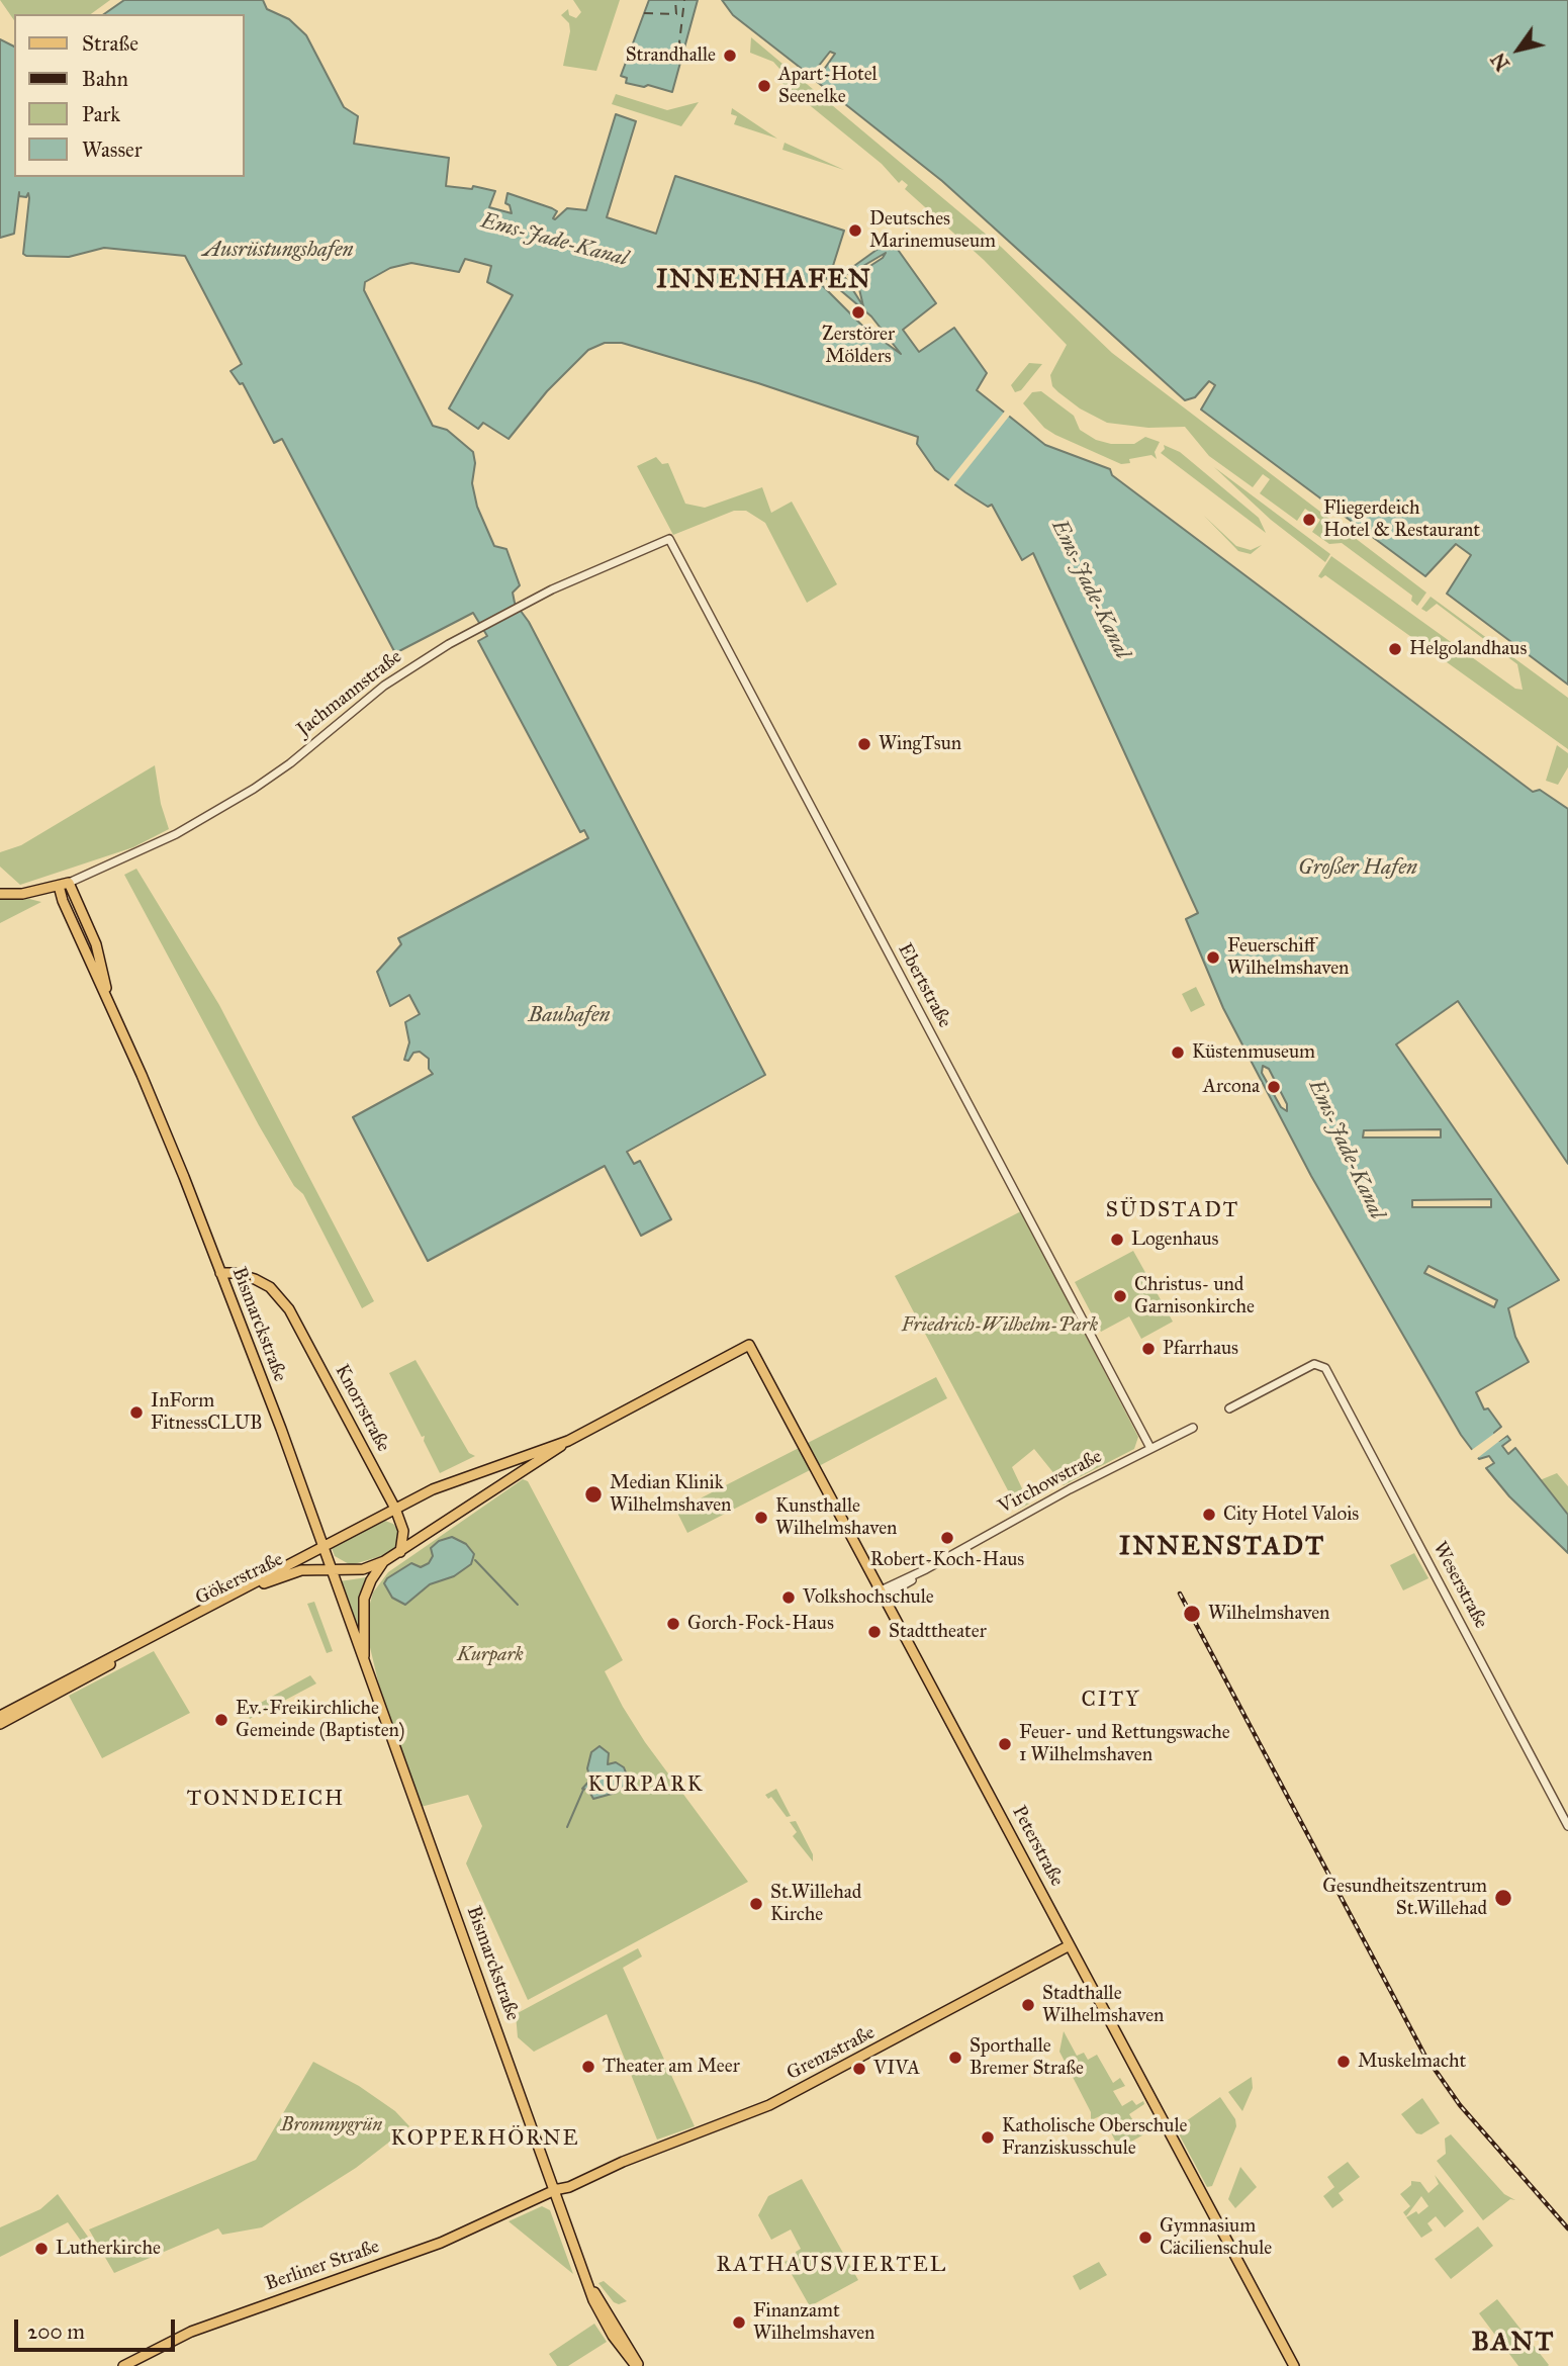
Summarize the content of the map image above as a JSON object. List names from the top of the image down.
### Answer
{
  "streets": {
    "main road": [
      "Bismarckstraße",
      "Knorrstraße",
      "Gökerstraße",
      "Peterstraße",
      "Grenzstraße",
      "Berliner Straße"
    ],
    "street": [
      "Jachmannstraße",
      "Ebertstraße",
      "Virchowstraße",
      "Weserstraße"
    ]
  },
  "crossings": [
    ["Jachmannstraße", "Ebertstraße"],
    ["Jachmannstraße", "Bismarckstraße"],
    ["Ebertstraße", "Virchowstraße"],
    ["Bismarckstraße", "Knorrstraße"],
    ["Bismarckstraße", "Gökerstraße"],
    ["Bismarckstraße", "Grenzstraße"],
    ["Bismarckstraße", "Berliner Straße"],
    ["Knorrstraße", "Gökerstraße"],
    ["Virchowstraße", "Peterstraße"],
    ["Gökerstraße", "Peterstraße"],
    ["Peterstraße", "Grenzstraße"],
    ["Grenzstraße", "Berliner Straße"]
  ],
  "districts": [
    "INNENHAFEN",
    "SÜDSTADT",
    "INNENSTADT",
    "CITY",
    "KURPARK",
    "TONNDEICH",
    "KOPPERHÖRNE",
    "RATHAUSVIERTEL",
    "BANT"
  ],
  "water": [
    "Ems-Jade-Kanal",
    "Ausrüstungshafen",
    "Großer Hafen",
    "Bauhafen"
  ],
  "parks": ["Friedrich-Wilhelm-Park", "Kurpark", "Brommygrün"],
  "places": [
    "Strandhalle",
    "Apart-Hotel Seenelke",
    "Deutsches Marinemuseum",
    "Zerstörer Mölders",
    "Fliegerdeich Hotel & Restaurant",
    "Helgolandhaus",
    "WingTsun",
    "Feuerschiff Wilhelmshaven",
    "Küstenmuseum",
    "Arcona",
    "Logenhaus",
    "Christus- und Garnisonkirche",
    "Pfarrhaus",
    "InForm FitnessCLUB",
    "Median Klinik Wilhelmshaven",
    "City Hotel Valois",
    "Kunsthalle Wilhelmshaven",
    "Robert-Koch-Haus",
    "Volkshochschule",
    "Wilhelmshaven",
    "Gorch-Fock-Haus",
    "Stadttheater",
    "Ev.-Freikirchliche Gemeinde (Baptisten)",
    "Feuer- und Rettungswache 1 Wilhelmshaven",
    "Gesundheitszentrum St.Willehad",
    "St.Willehad Kirche",
    "Stadthalle Wilhelmshaven",
    "Sporthalle Bremer Straße",
    "Muskelmacht",
    "Theater am Meer",
    "VIVA",
    "Katholische Oberschule Franziskusschule",
    "Gymnasium Cäcilienschule",
    "Lutherkirche",
    "Finanzamt Wilhelmshaven"
  ],
  "legend": [
    "Straße",
    "Bahn",
    "Park",
    "Wasser"
  ],
  "scale_bar": "200 m",
  "north": "bottom left"
}
